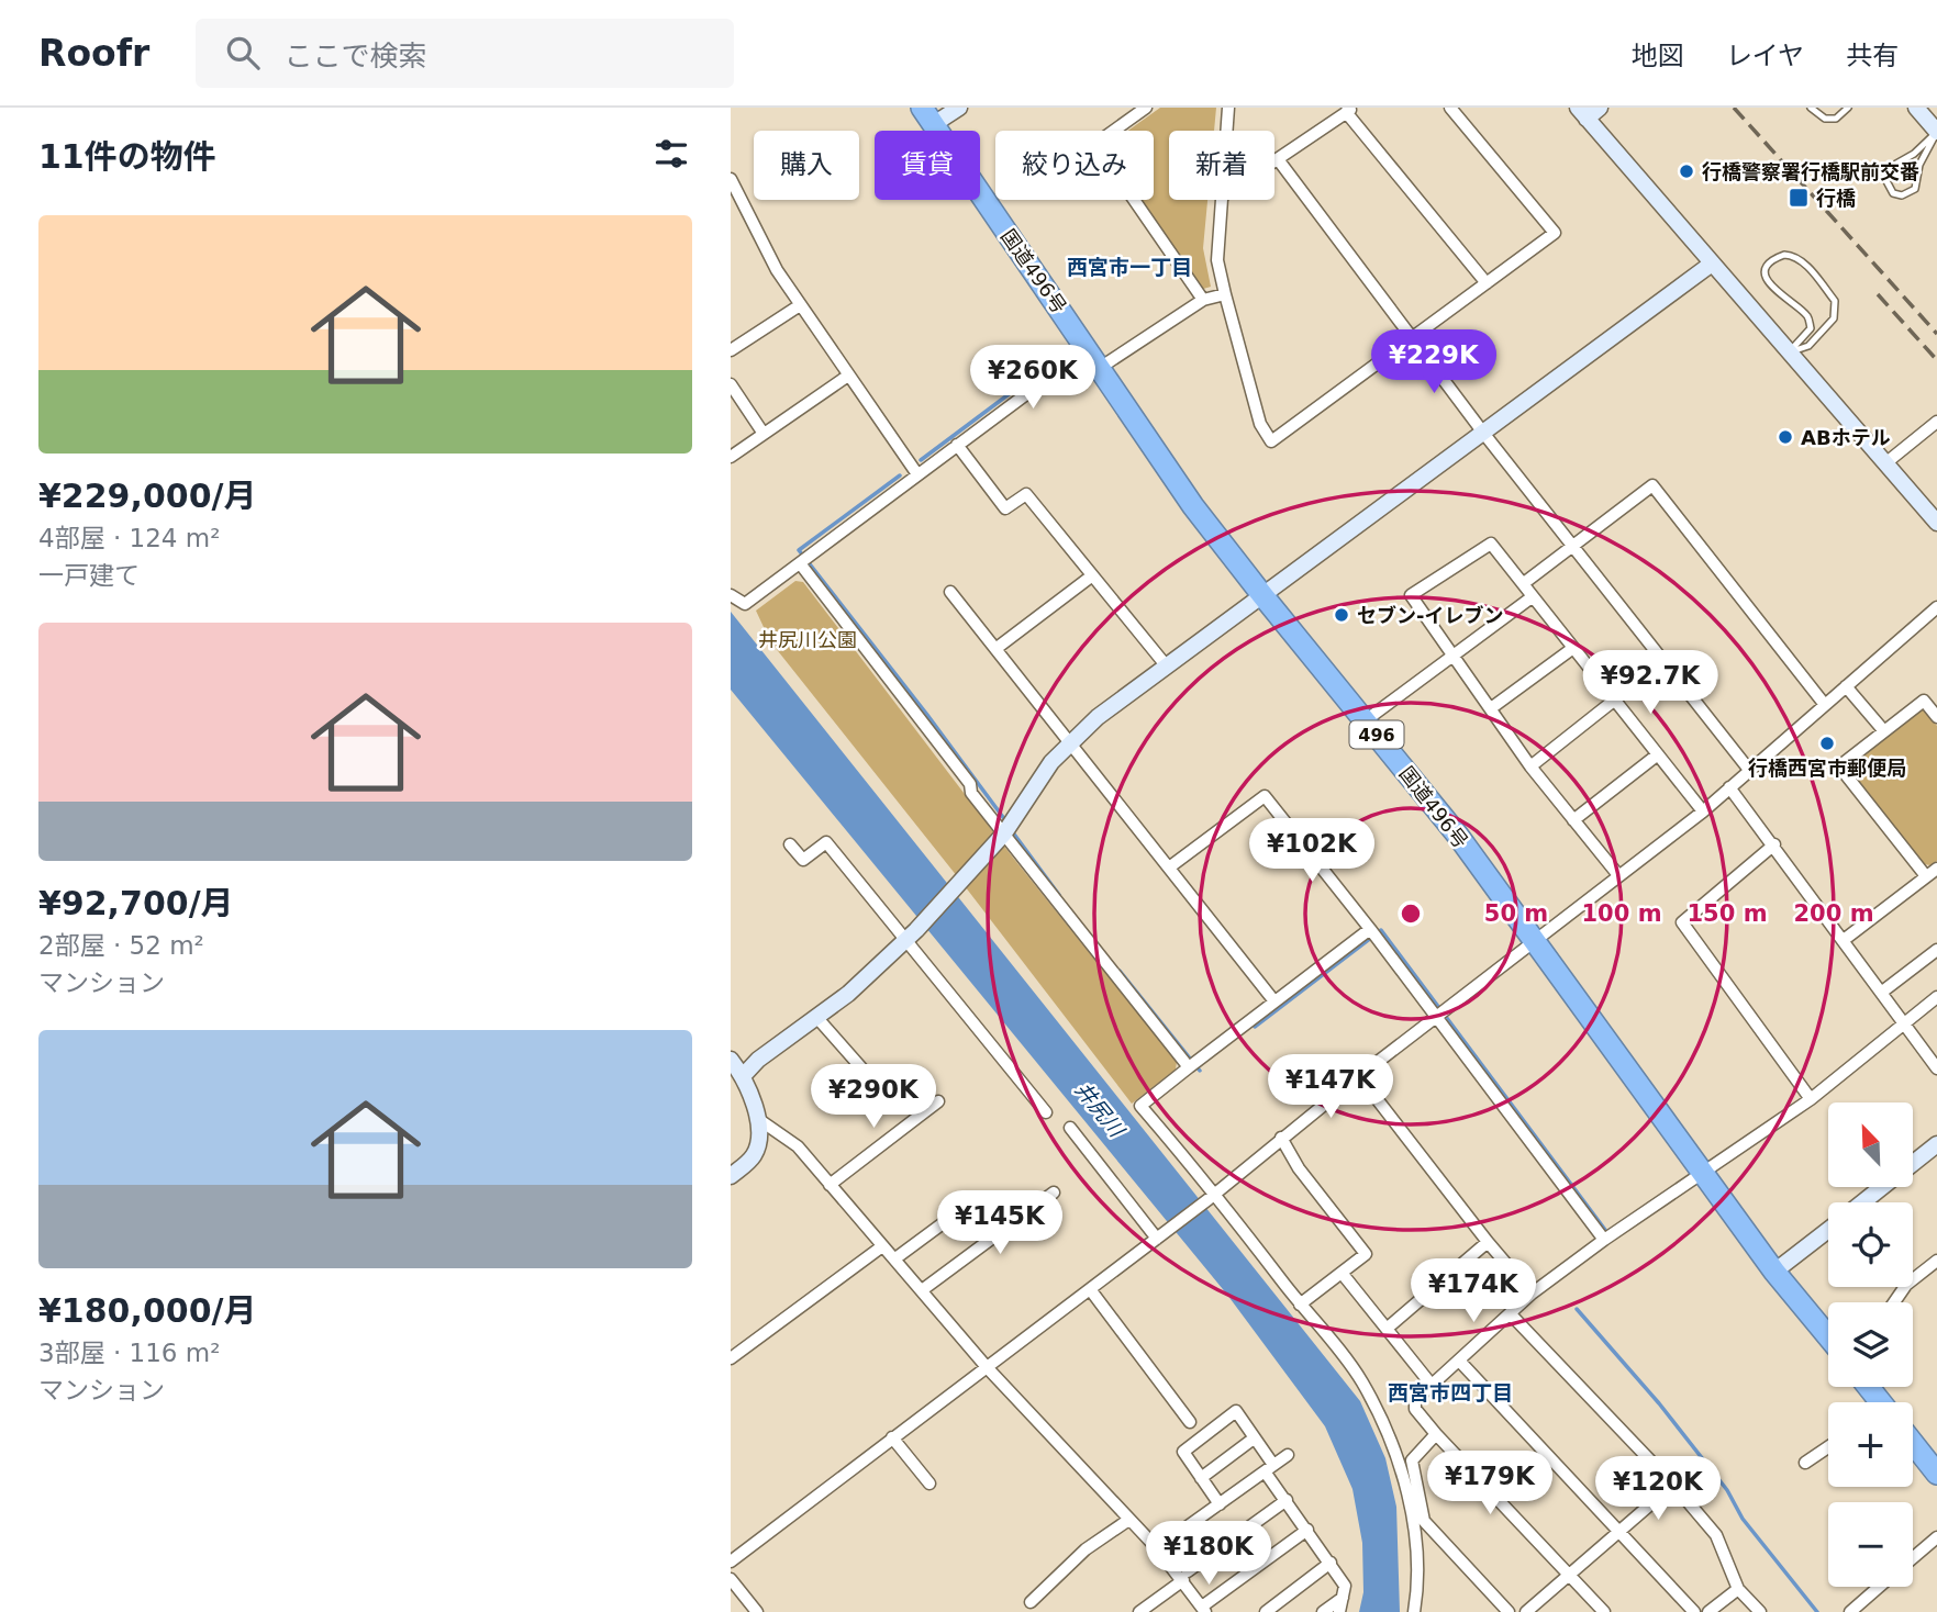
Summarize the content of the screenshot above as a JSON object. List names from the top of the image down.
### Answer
{
  "streets": {
    "highway": ["国道496号", "496"]
  },
  "districts": ["西宮市一丁目", "西宮市四丁目"],
  "water": ["井尻川"],
  "parks": ["井尻川公園"],
  "places": {
    "other": [
      "行橋警察署行橋駅前交番",
      "ABホテル",
      "セブン-イレブン",
      "行橋西宮市郵便局"
    ],
    "transit": ["行橋"]
  },
  "north": "top left",
  "page": {
    "header": "Roofr",
    "search": "ここで検索",
    "nav": ["地図", "レイヤ", "共有"],
    "heading": "11件の物件",
    "chip": [
      "購入",
      "賃貸",
      "絞り込み",
      "新着"
    ],
    "list": [
      {
        "name": "¥229,000/月",
        "note": "4部屋 · 124 m² · 一戸建て"
      },
      {
        "name": "¥92,700/月",
        "note": "2部屋 · 52 m² · マンション"
      },
      {
        "name": "¥180,000/月",
        "note": "3部屋 · 116 m² · マンション"
      }
    ],
    "price": [
      "¥229K",
      "¥260K",
      "¥92.7K",
      "¥102K",
      "¥147K",
      "¥290K",
      "¥145K",
      "¥174K",
      "¥179K",
      "¥120K",
      "¥180K"
    ],
    "map_buttons": ["+", "−"]
  },
  "rings": [
    "50 m",
    "100 m",
    "150 m",
    "200 m"
  ]
}
